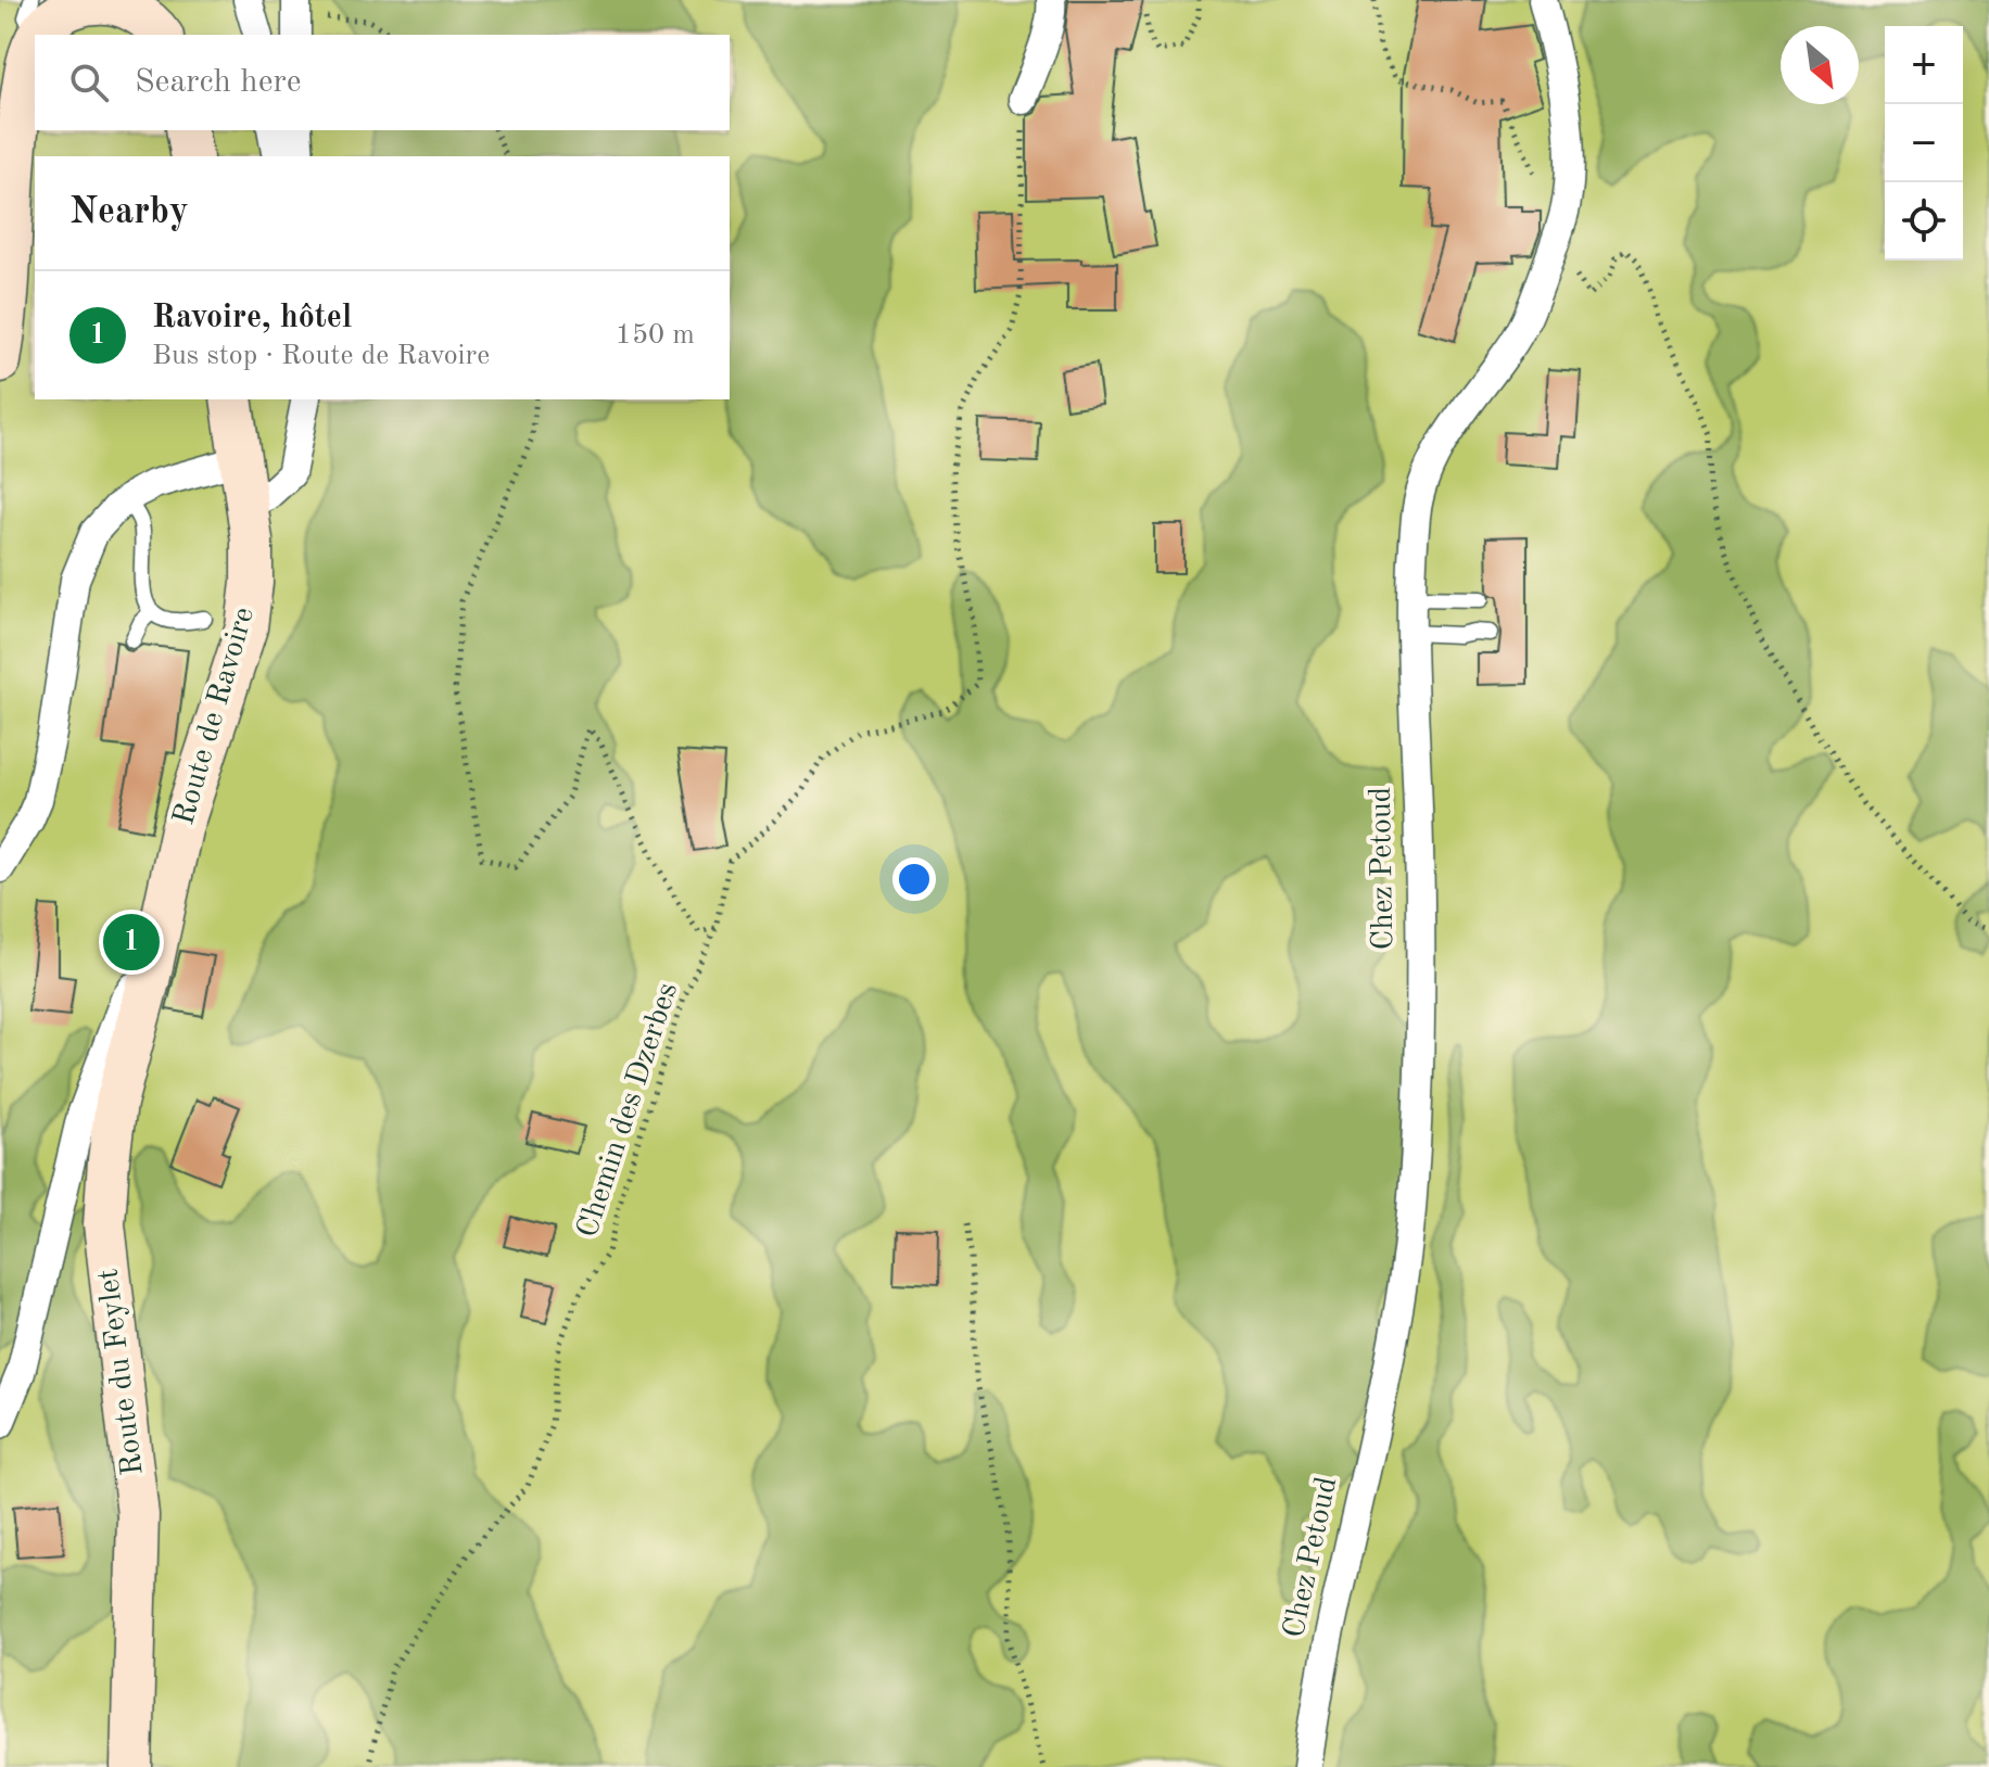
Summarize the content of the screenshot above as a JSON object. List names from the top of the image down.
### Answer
{
  "streets": {
    "street": ["Route de Ravoire", "Chez Petoud", "Route du Feylet"],
    "path": ["Chemin des Dzerbes"]
  },
  "crossings": [
    ["Route de Ravoire", "Route du Feylet"]
  ],
  "north": "bottom right",
  "page": {
    "map_buttons": ["+", "−"],
    "search": "Search here",
    "heading": "Nearby",
    "list": [
      {
        "mark": "1",
        "name": "Ravoire, hôtel",
        "note": "Bus stop · Route de Ravoire",
        "value": "150 m"
      }
    ],
    "pins": "1"
  }
}
